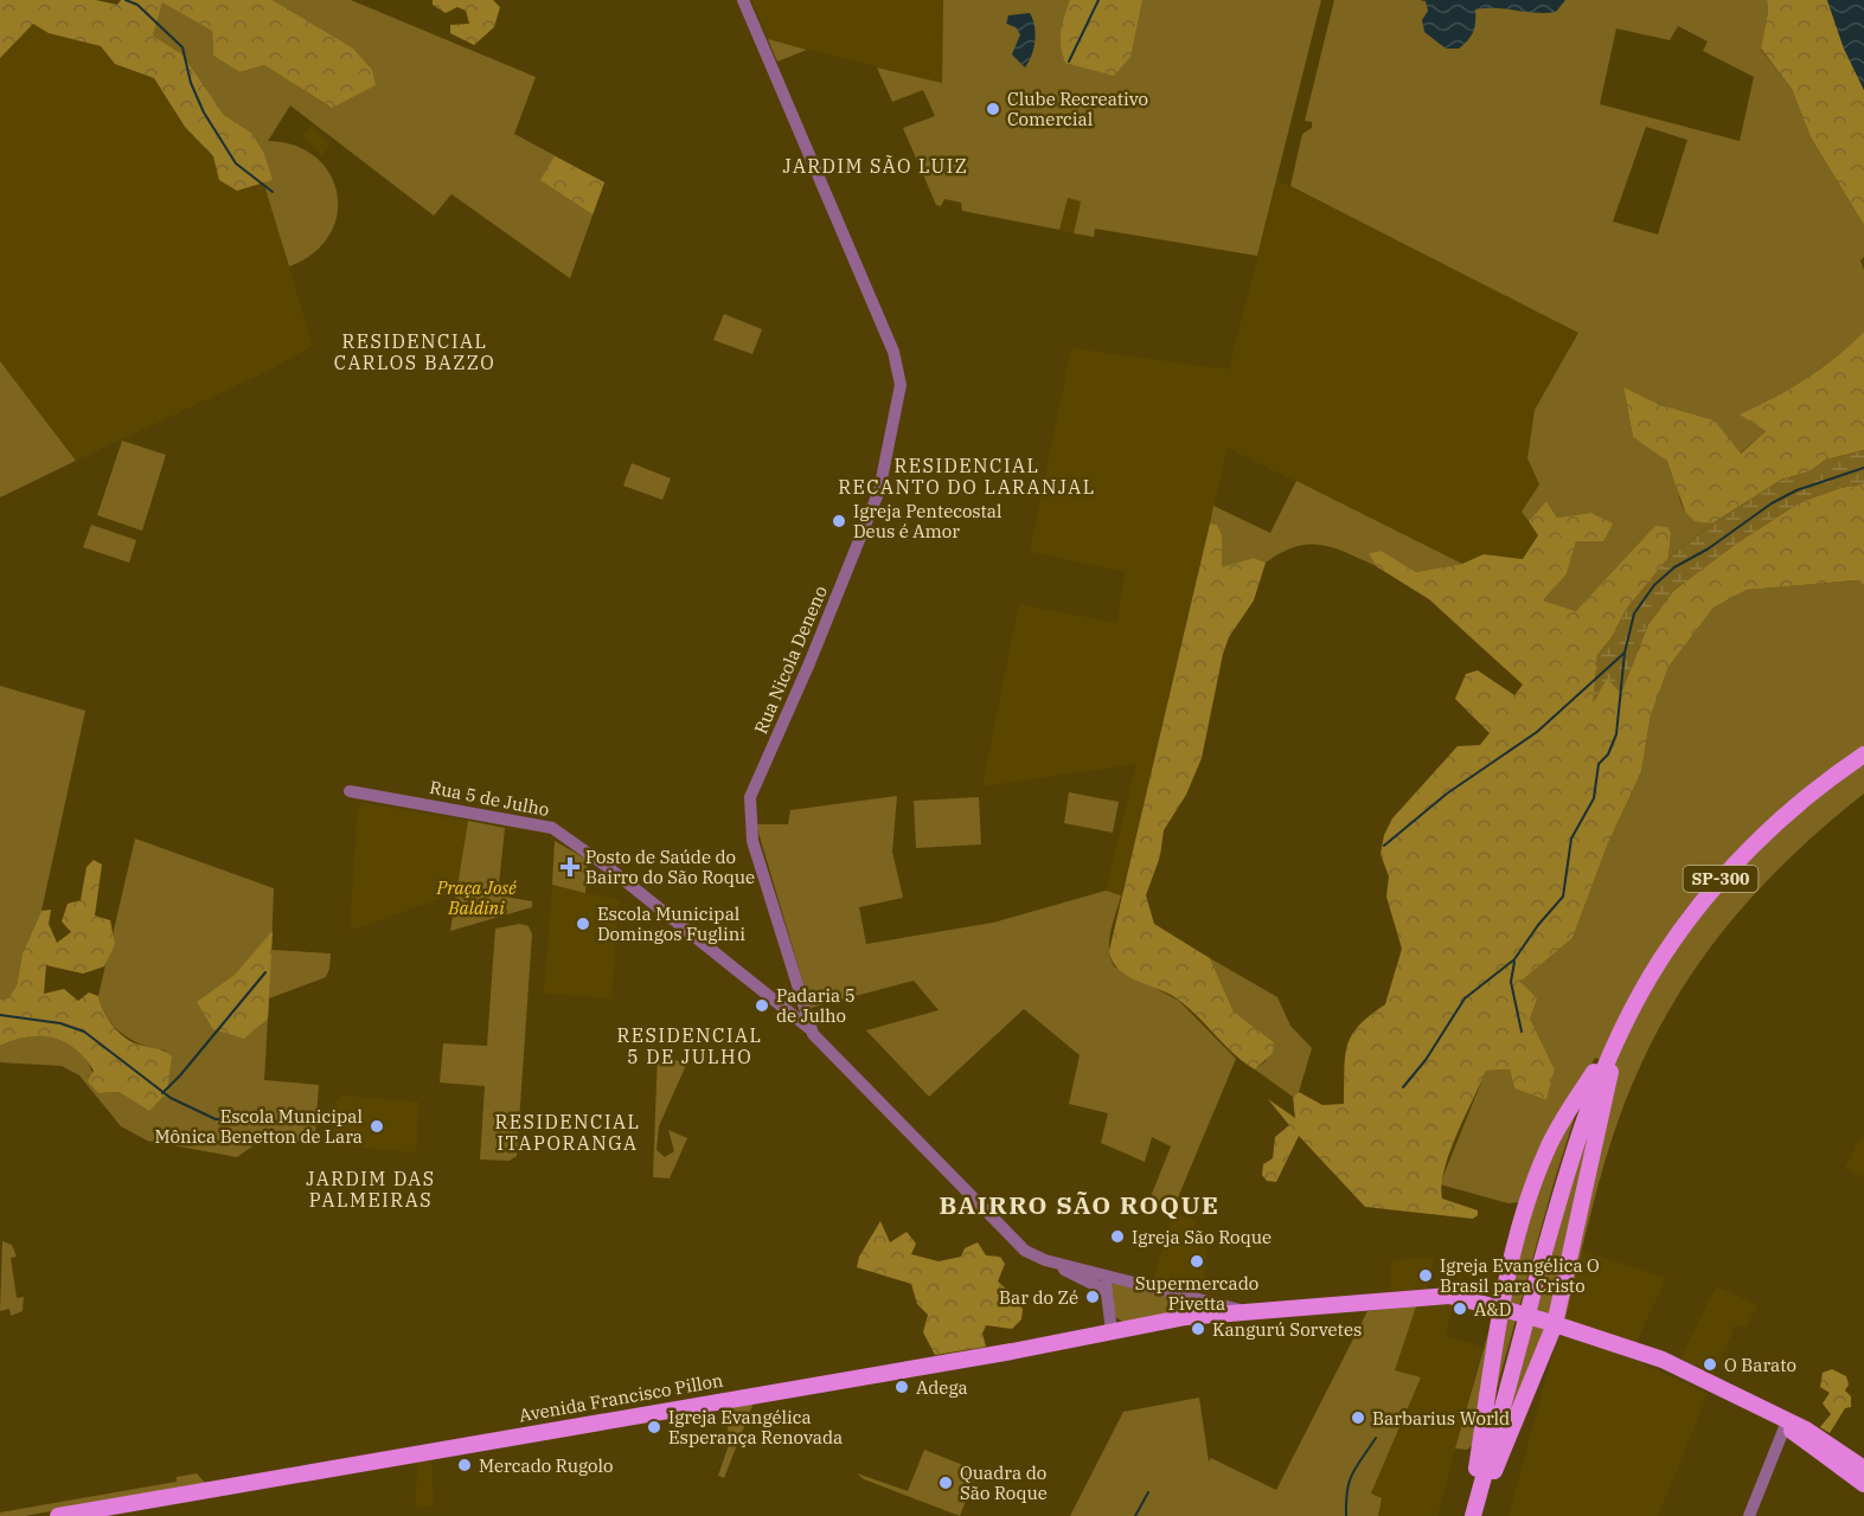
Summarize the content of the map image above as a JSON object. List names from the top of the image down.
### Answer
{
  "streets": {
    "main road": ["SP-300", "Avenida Francisco Pillon"],
    "street": ["Rua Nicola Deneno", "Rua 5 de Julho"]
  },
  "crossings": [
    ["Rua Nicola Deneno", "Rua 5 de Julho"]
  ],
  "districts": [
    "JARDIM SÃO LUIZ",
    "RESIDENCIAL CARLOS BAZZO",
    "RESIDENCIAL RECANTO DO LARANJAL",
    "RESIDENCIAL 5 DE JULHO",
    "RESIDENCIAL ITAPORANGA",
    "JARDIM DAS PALMEIRAS",
    "BAIRRO SÃO ROQUE"
  ],
  "parks": ["Praça José Baldini"],
  "places": {
    "other": [
      "Clube Recreativo Comercial",
      "Igreja Pentecostal Deus é Amor",
      "Escola Municipal Domingos Fuglini",
      "Padaria 5 de Julho",
      "Escola Municipal Mônica Benetton de Lara",
      "Igreja São Roque",
      "Supermercado Pivetta",
      "Igreja Evangélica O Brasil para Cristo",
      "Bar do Zé",
      "A&D",
      "Kangurú Sorvetes",
      "O Barato",
      "Adega",
      "Barbarius World",
      "Igreja Evangélica Esperança Renovada",
      "Mercado Rugolo",
      "Quadra do São Roque"
    ],
    "health": ["Posto de Saúde do Bairro do São Roque"]
  }
}
